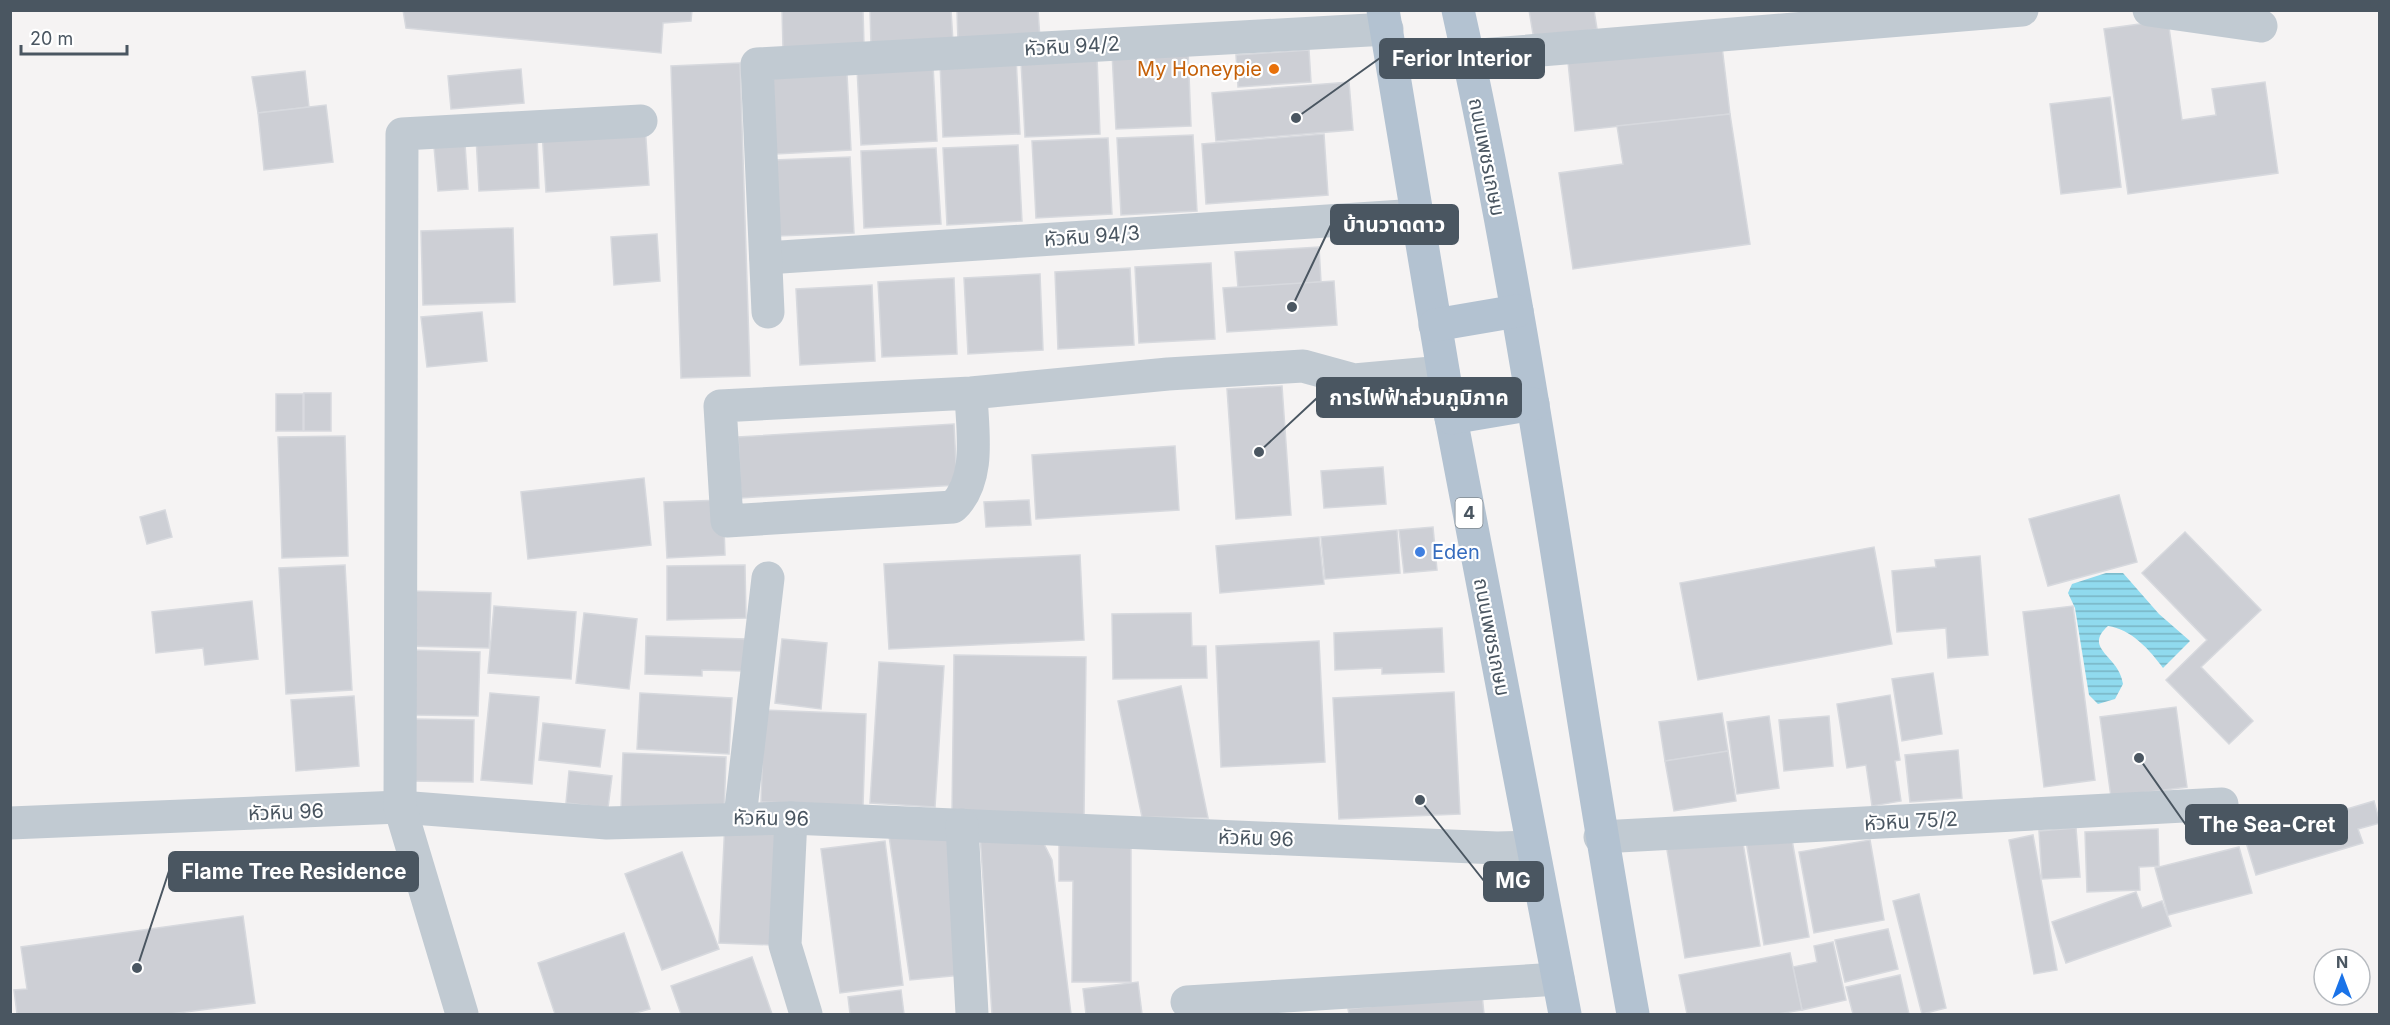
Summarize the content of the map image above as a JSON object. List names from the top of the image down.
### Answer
{
  "streets": {
    "main road": ["ถนนเพชรเกษม", "4"],
    "street": [
      "หัวหิน 94/2",
      "หัวหิน 94/3",
      "หัวหิน 96",
      "หัวหิน 75/2"
    ]
  },
  "crossings": [
    ["หัวหิน 94/2", "ถนนเพชรเกษม"],
    ["หัวหิน 94/2", "หัวหิน 94/3"],
    ["ถนนเพชรเกษม", "หัวหิน 94/3"],
    ["ถนนเพชรเกษม", "หัวหิน 96"],
    ["ถนนเพชรเกษม", "หัวหิน 75/2"]
  ],
  "places": [
    "My Honeypie",
    "Ferior Interior",
    "บ้านวาดดาว",
    "การไฟฟ้าส่วนภูมิภาค",
    "Eden",
    "The Sea-Cret",
    "MG",
    "Flame Tree Residence"
  ],
  "scale_bar": "20 m",
  "north": "top"
}
